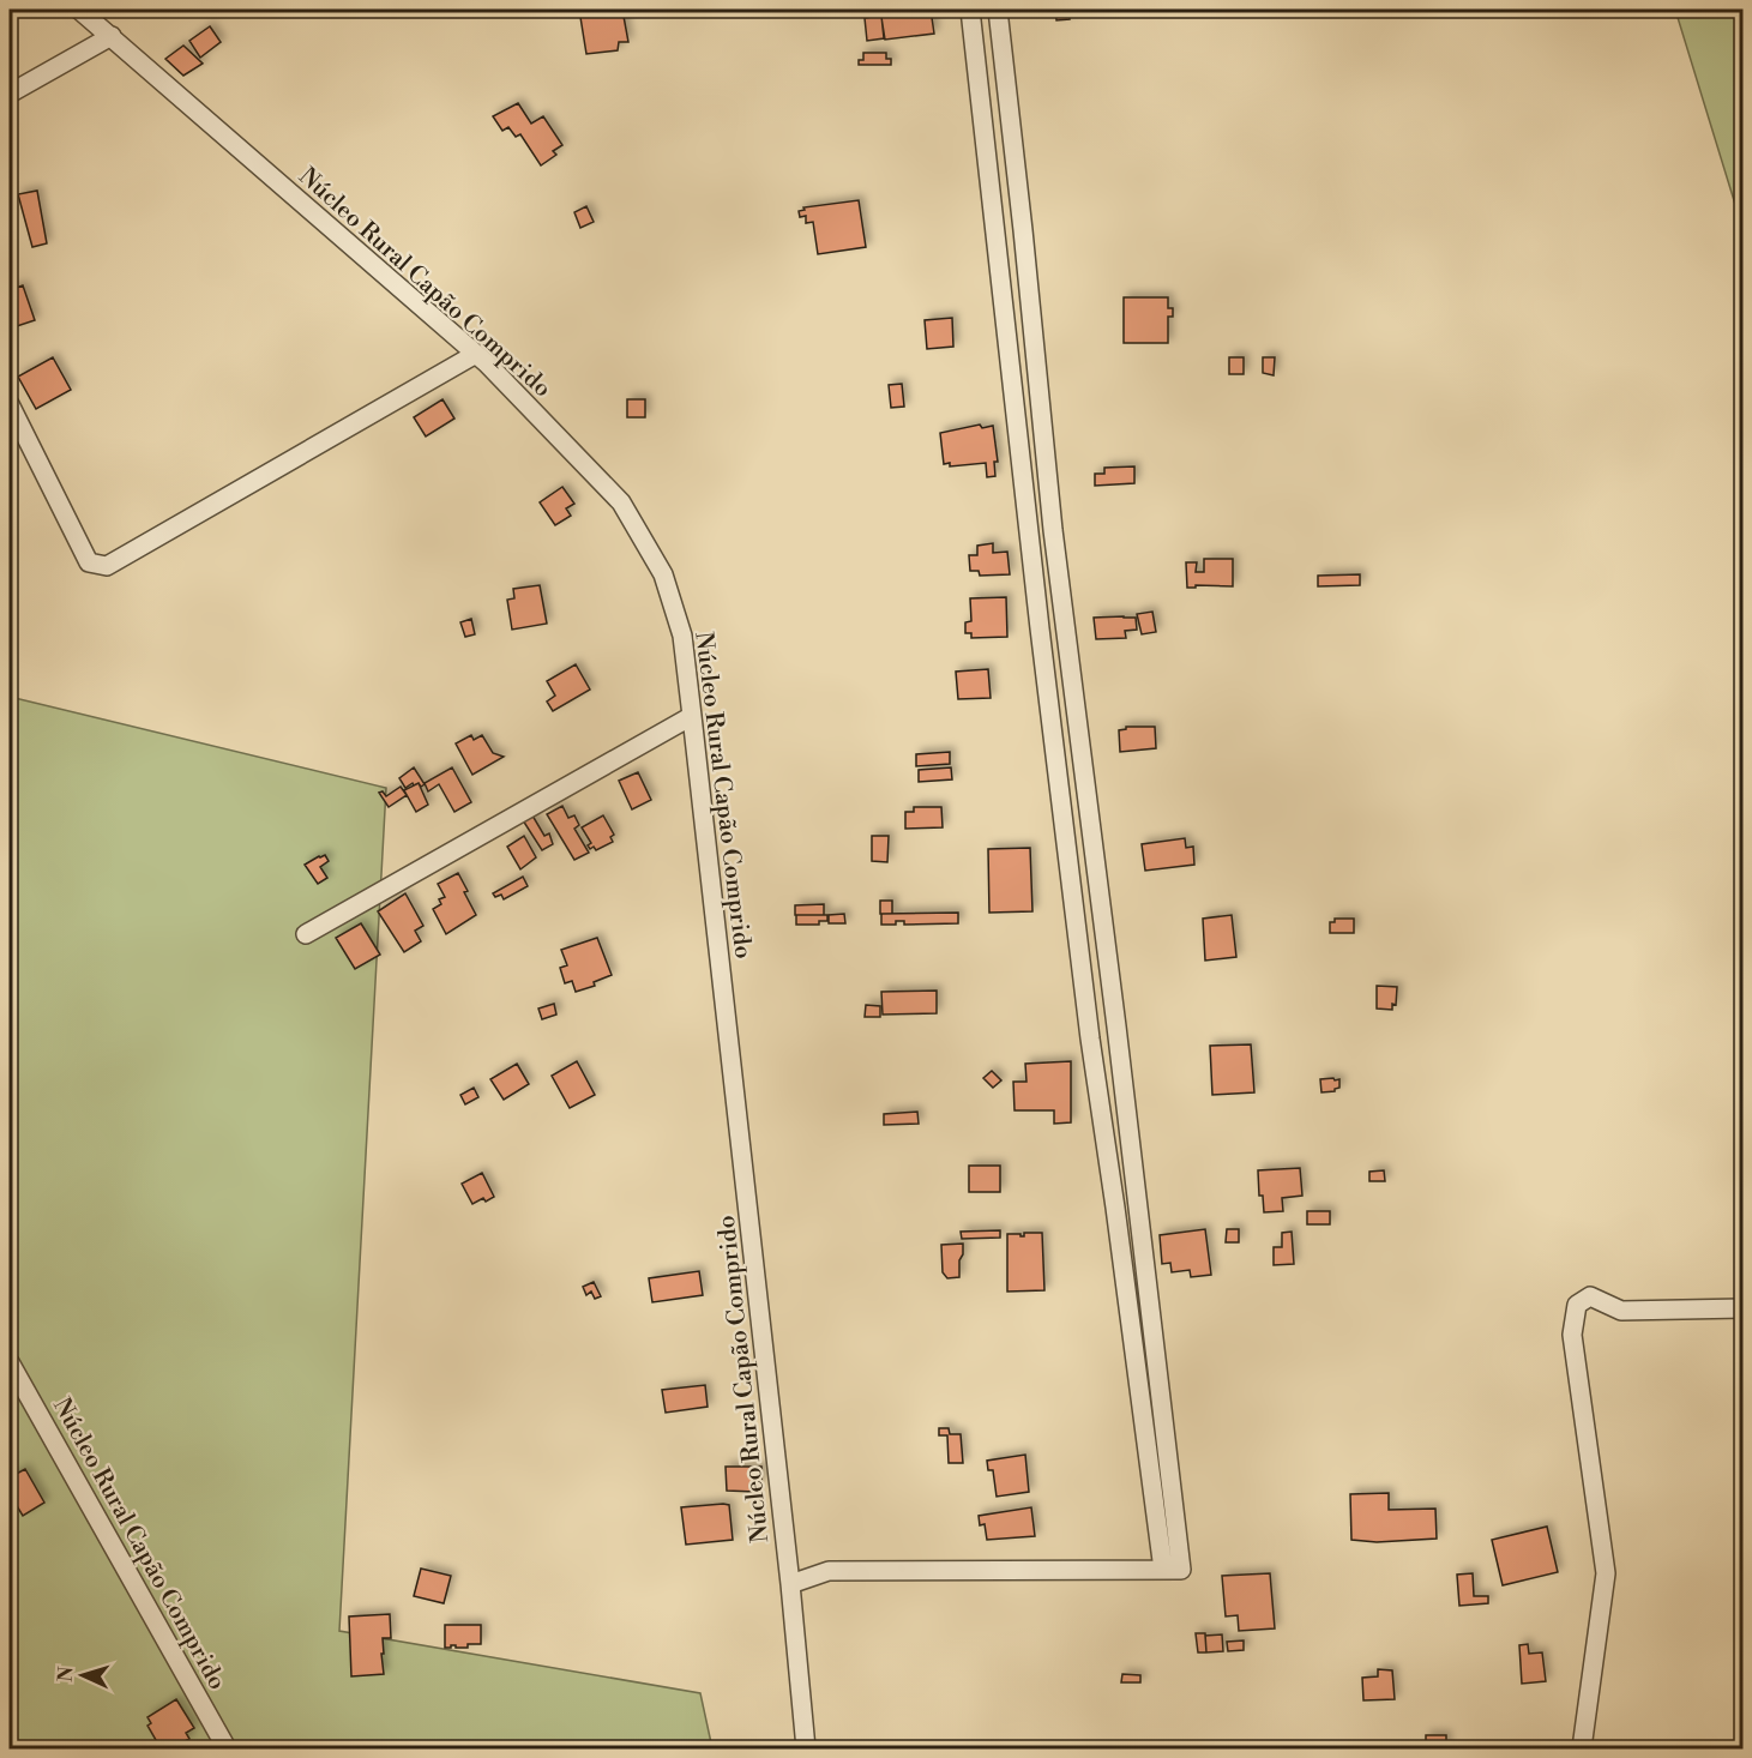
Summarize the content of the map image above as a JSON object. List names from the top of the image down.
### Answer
{
  "streets": {
    "street": ["Núcleo Rural Capão Comprido"]
  },
  "north": "left"
}
